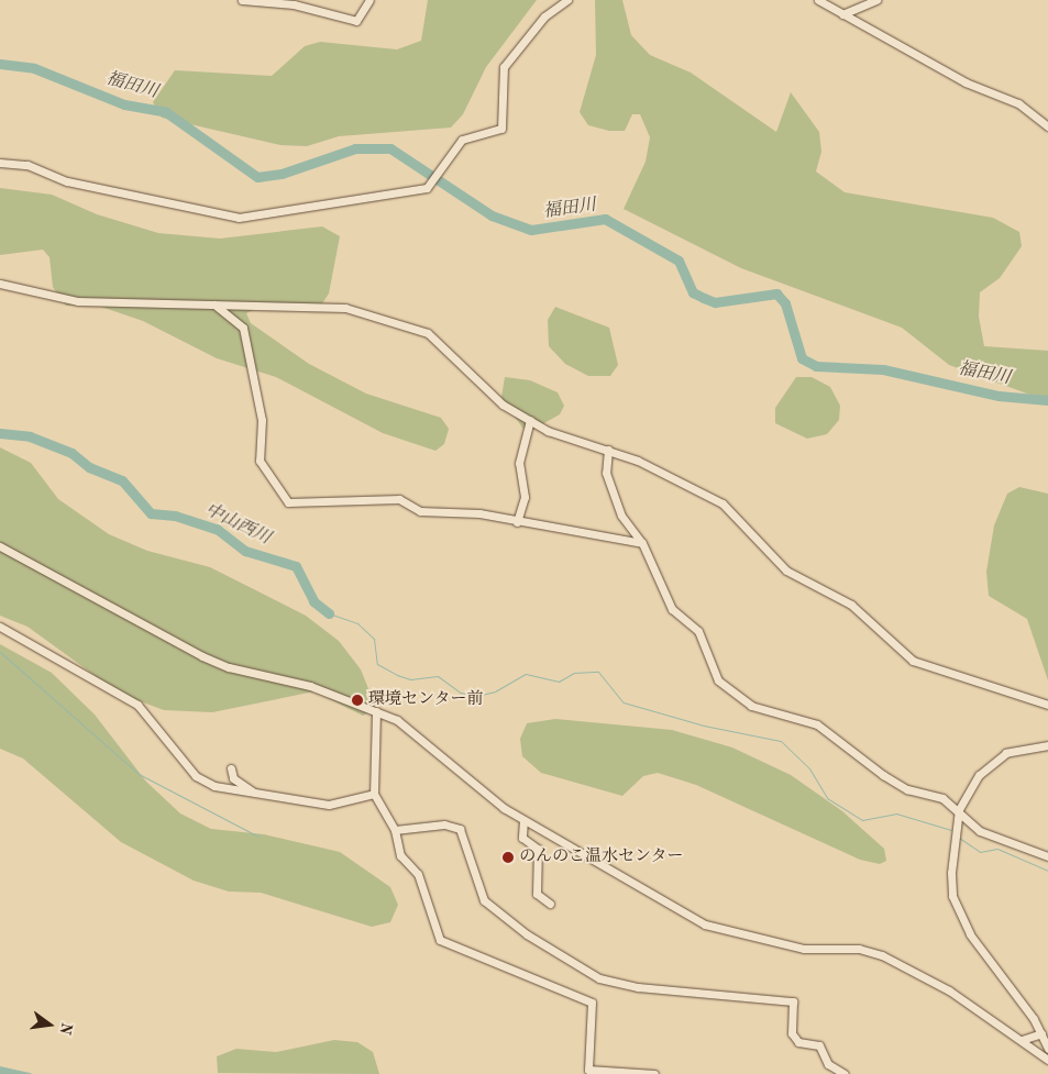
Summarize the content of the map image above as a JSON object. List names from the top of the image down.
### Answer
{
  "water": ["福田川", "中山西川"],
  "places": ["環境センター前", "のんのこ温水センター"],
  "north": "right"
}
